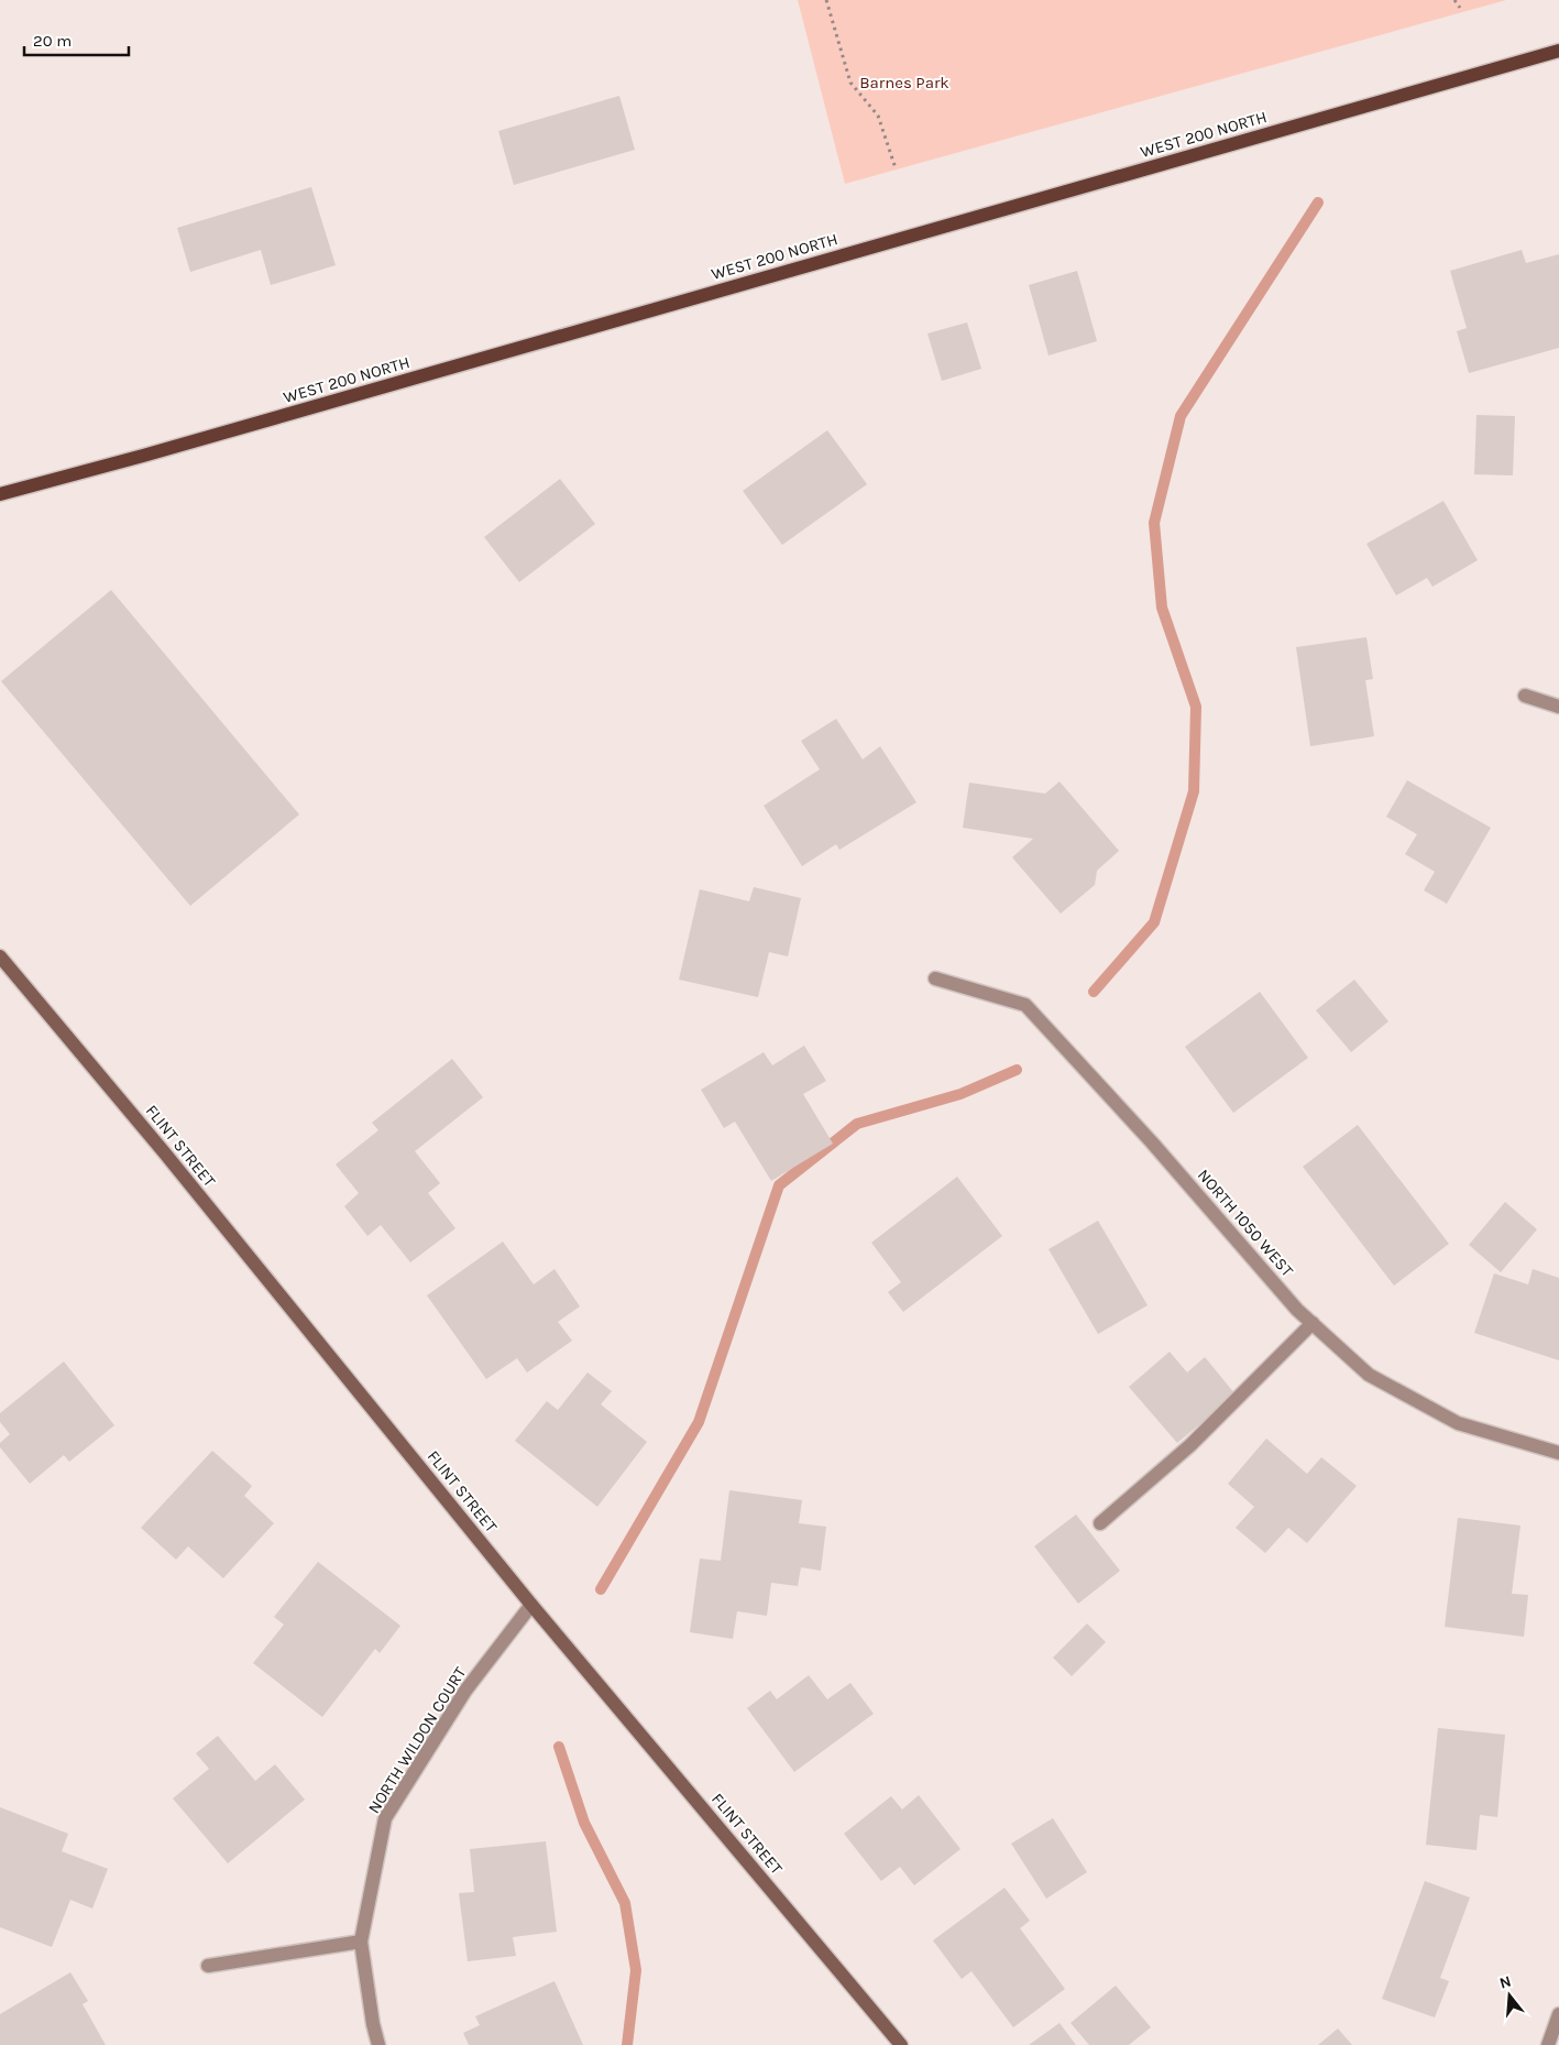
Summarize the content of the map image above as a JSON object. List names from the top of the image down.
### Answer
{
  "streets": {
    "main road": ["WEST 200 NORTH", "FLINT STREET"],
    "street": ["NORTH 1050 WEST", "NORTH WILDON COURT"]
  },
  "crossings": [
    ["FLINT STREET", "NORTH WILDON COURT"]
  ],
  "parks": ["Barnes Park"],
  "scale_bar": "20 m",
  "north": "top"
}
